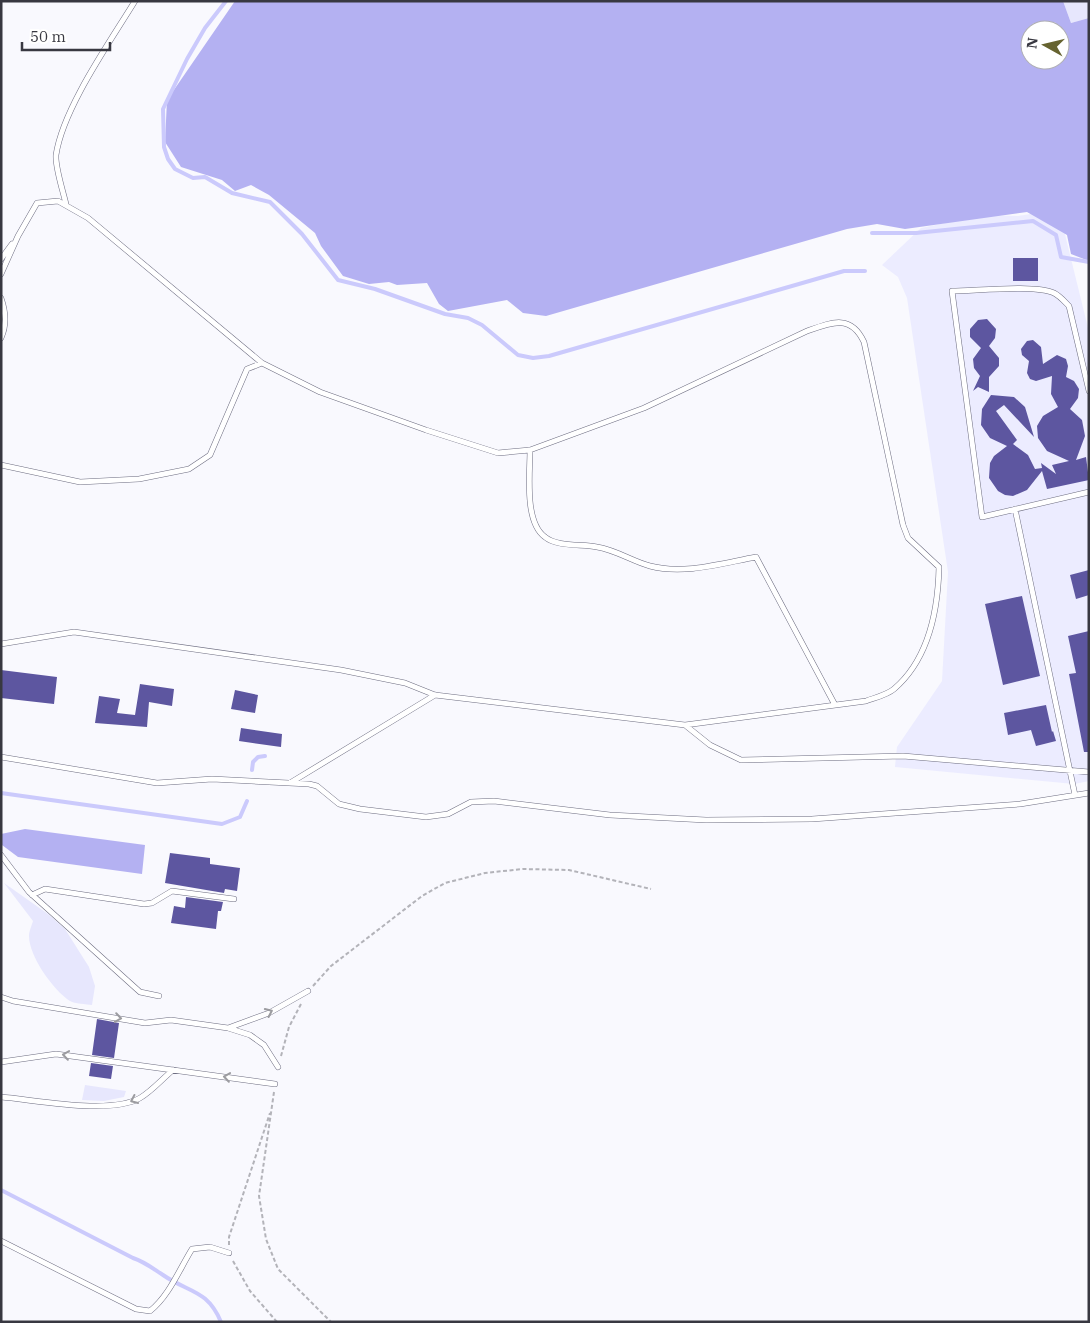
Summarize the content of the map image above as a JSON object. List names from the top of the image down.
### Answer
{
  "scale_bar": "50 m",
  "north": "left"
}
